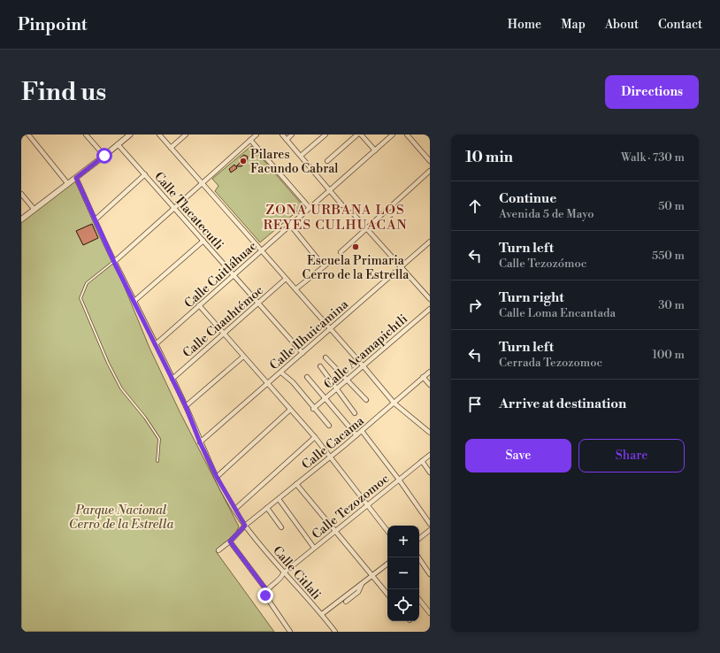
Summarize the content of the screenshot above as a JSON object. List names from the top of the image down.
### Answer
{
  "streets": {
    "street": [
      "Calle Tlacatecutli",
      "Calle Cuitláhuac",
      "Calle Cuauhtémoc",
      "Calle Ilhuicamina",
      "Calle Acamapichtli",
      "Calle Cacama",
      "Calle Tezozomoc",
      "Calle Citlali"
    ]
  },
  "crossings": [
    ["Calle Tlacatecutli", "Calle Cuitláhuac"],
    ["Calle Tlacatecutli", "Calle Cuauhtémoc"],
    ["Calle Tlacatecutli", "Calle Ilhuicamina"],
    ["Calle Cuitláhuac", "Calle Citlali"],
    ["Calle Cuauhtémoc", "Calle Citlali"],
    ["Calle Ilhuicamina", "Calle Citlali"],
    ["Calle Cacama", "Calle Citlali"],
    ["Calle Tezozomoc", "Calle Citlali"]
  ],
  "districts": ["ZONA URBANA LOS REYES CULHUACÁN"],
  "parks": ["Parque Nacional Cerro de la Estrella"],
  "places": ["Pilares Facundo Cabral", "Escuela Primaria Cerro de la Estrella"],
  "page": {
    "header": "Pinpoint",
    "nav": [
      "Home",
      "Map",
      "About",
      "Contact"
    ],
    "buttons": [
      "Directions",
      ["Save", "Share"]
    ],
    "title": "Find us",
    "heading": ["10 min", "Walk · 730 m"],
    "list": [
      ["Continue", "Avenida 5 de Mayo", "50 m"],
      ["Turn left", "Calle Tezozómoc", "550 m"],
      ["Turn right", "Calle Loma Encantada", "30 m"],
      ["Turn left", "Cerrada Tezozomoc", "100 m"],
      "Arrive at destination"
    ],
    "map_buttons": ["+", "−"]
  }
}
